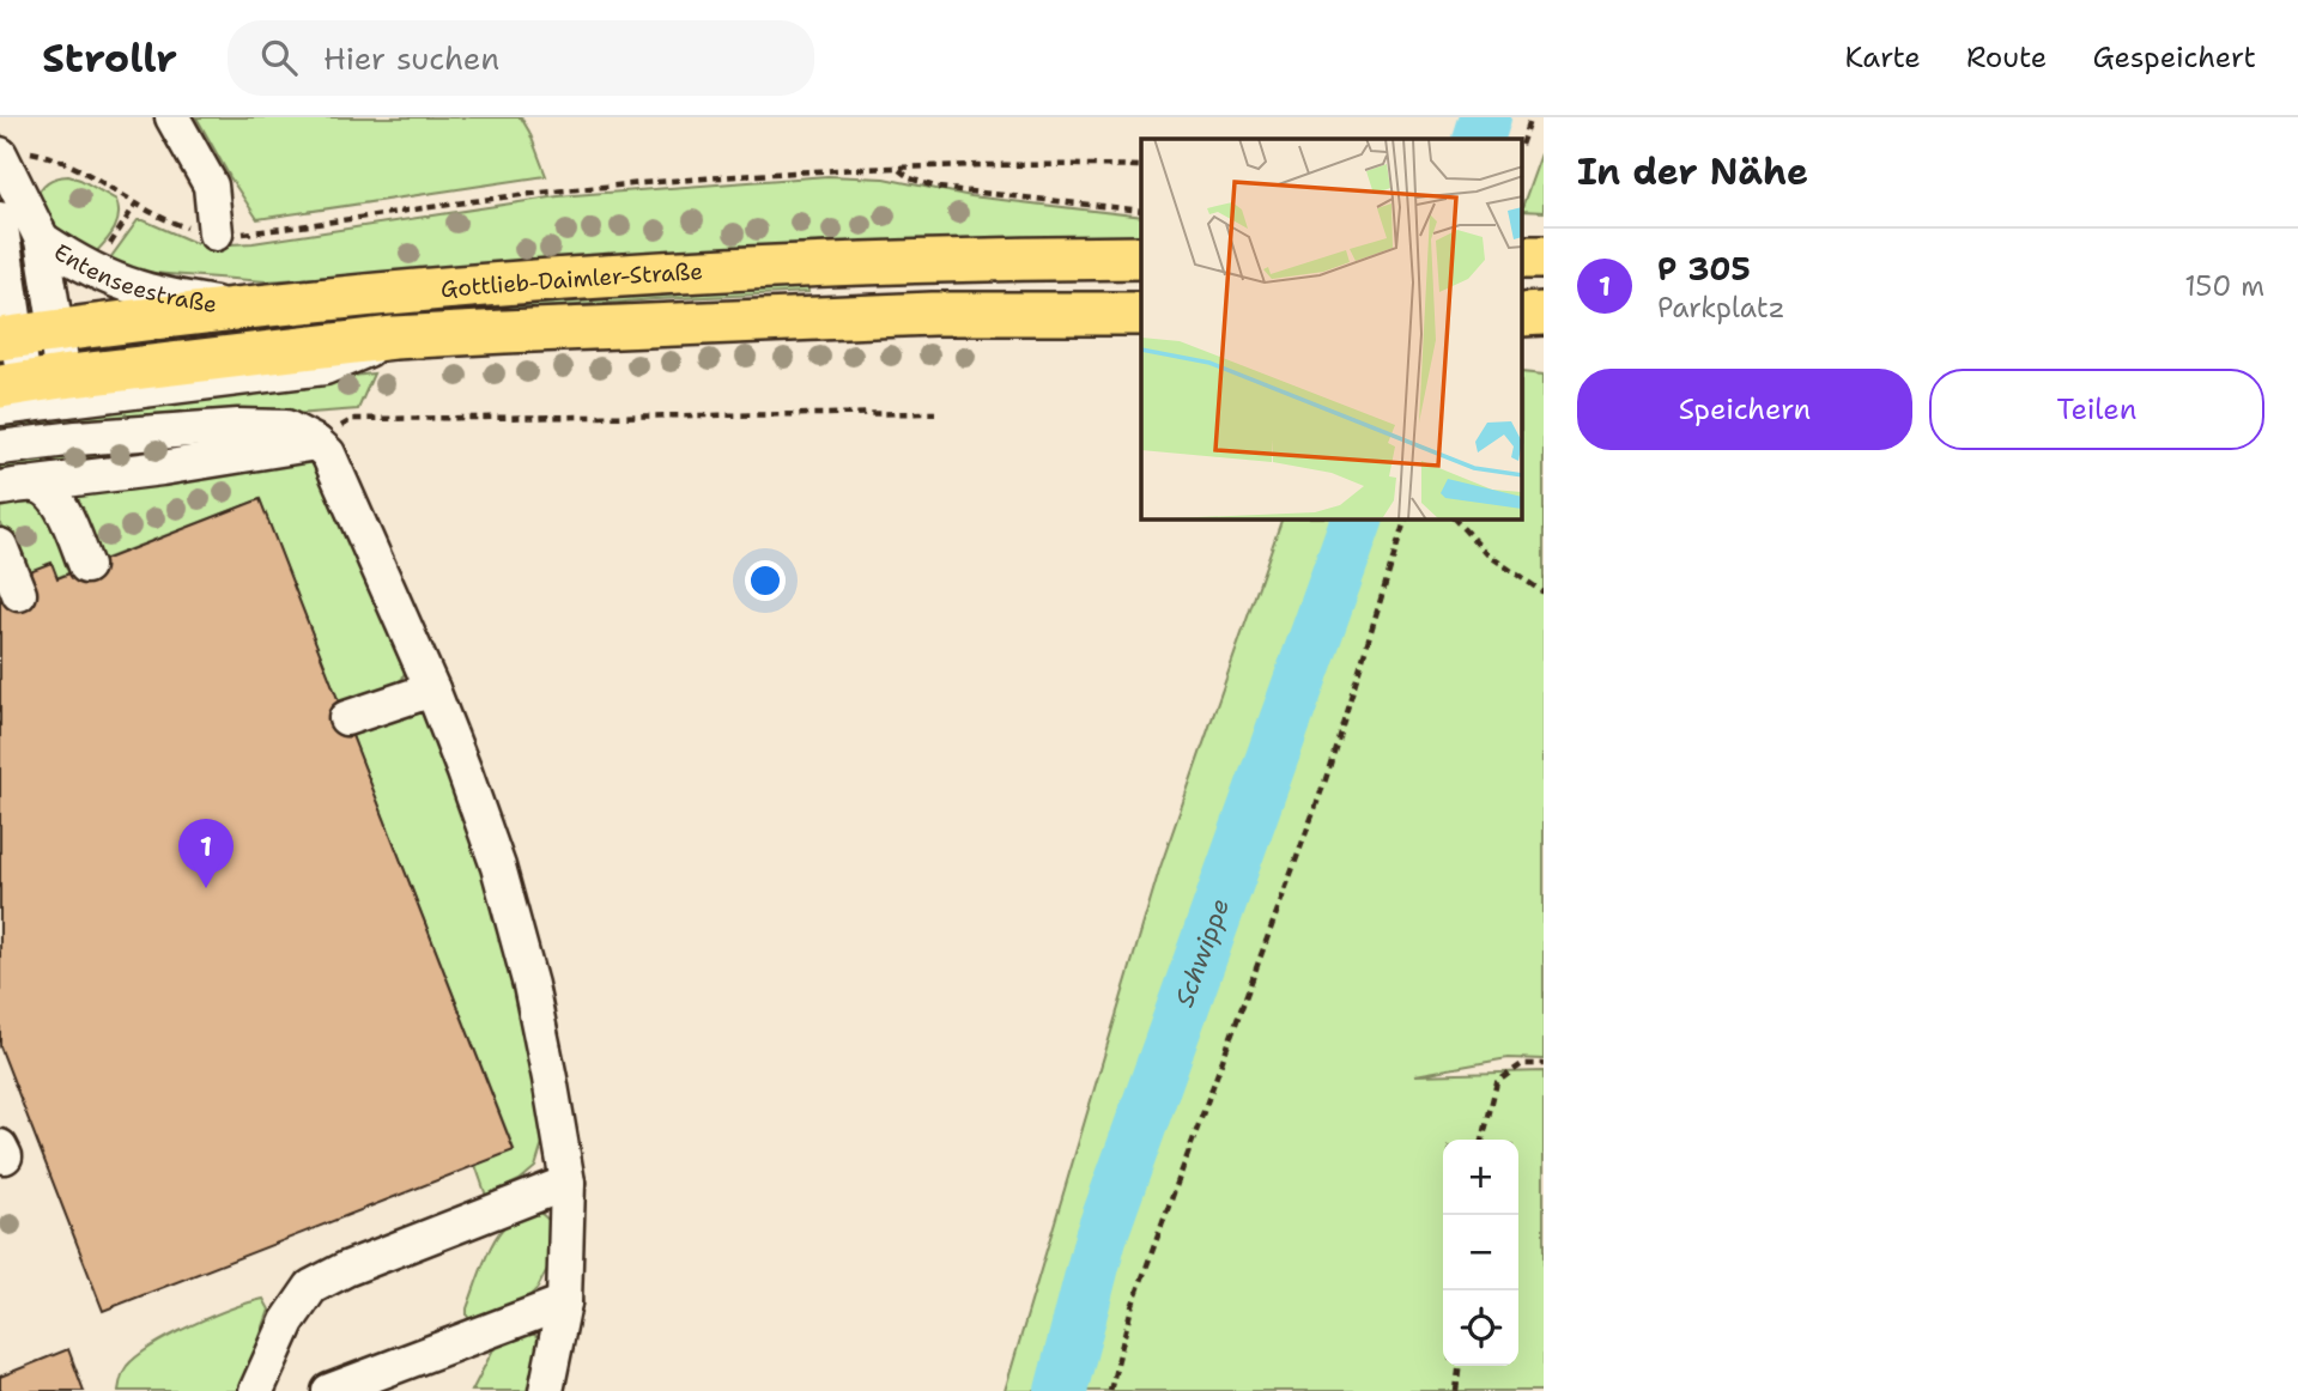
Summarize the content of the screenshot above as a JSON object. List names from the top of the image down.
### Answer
{
  "streets": {
    "main road": ["Gottlieb-Daimler-Straße"],
    "street": ["Entenseestraße"]
  },
  "crossings": [
    ["Entenseestraße", "Gottlieb-Daimler-Straße"]
  ],
  "water": ["Schwippe"],
  "page": {
    "header": "Strollr",
    "search": "Hier suchen",
    "nav": ["Karte", "Route", "Gespeichert"],
    "heading": "In der Nähe",
    "list": [
      {
        "mark": "1",
        "name": "P 305",
        "note": "Parkplatz",
        "value": "150 m"
      }
    ],
    "buttons": ["Speichern", "Teilen"],
    "pins": "1",
    "map_buttons": ["+", "−"]
  }
}
